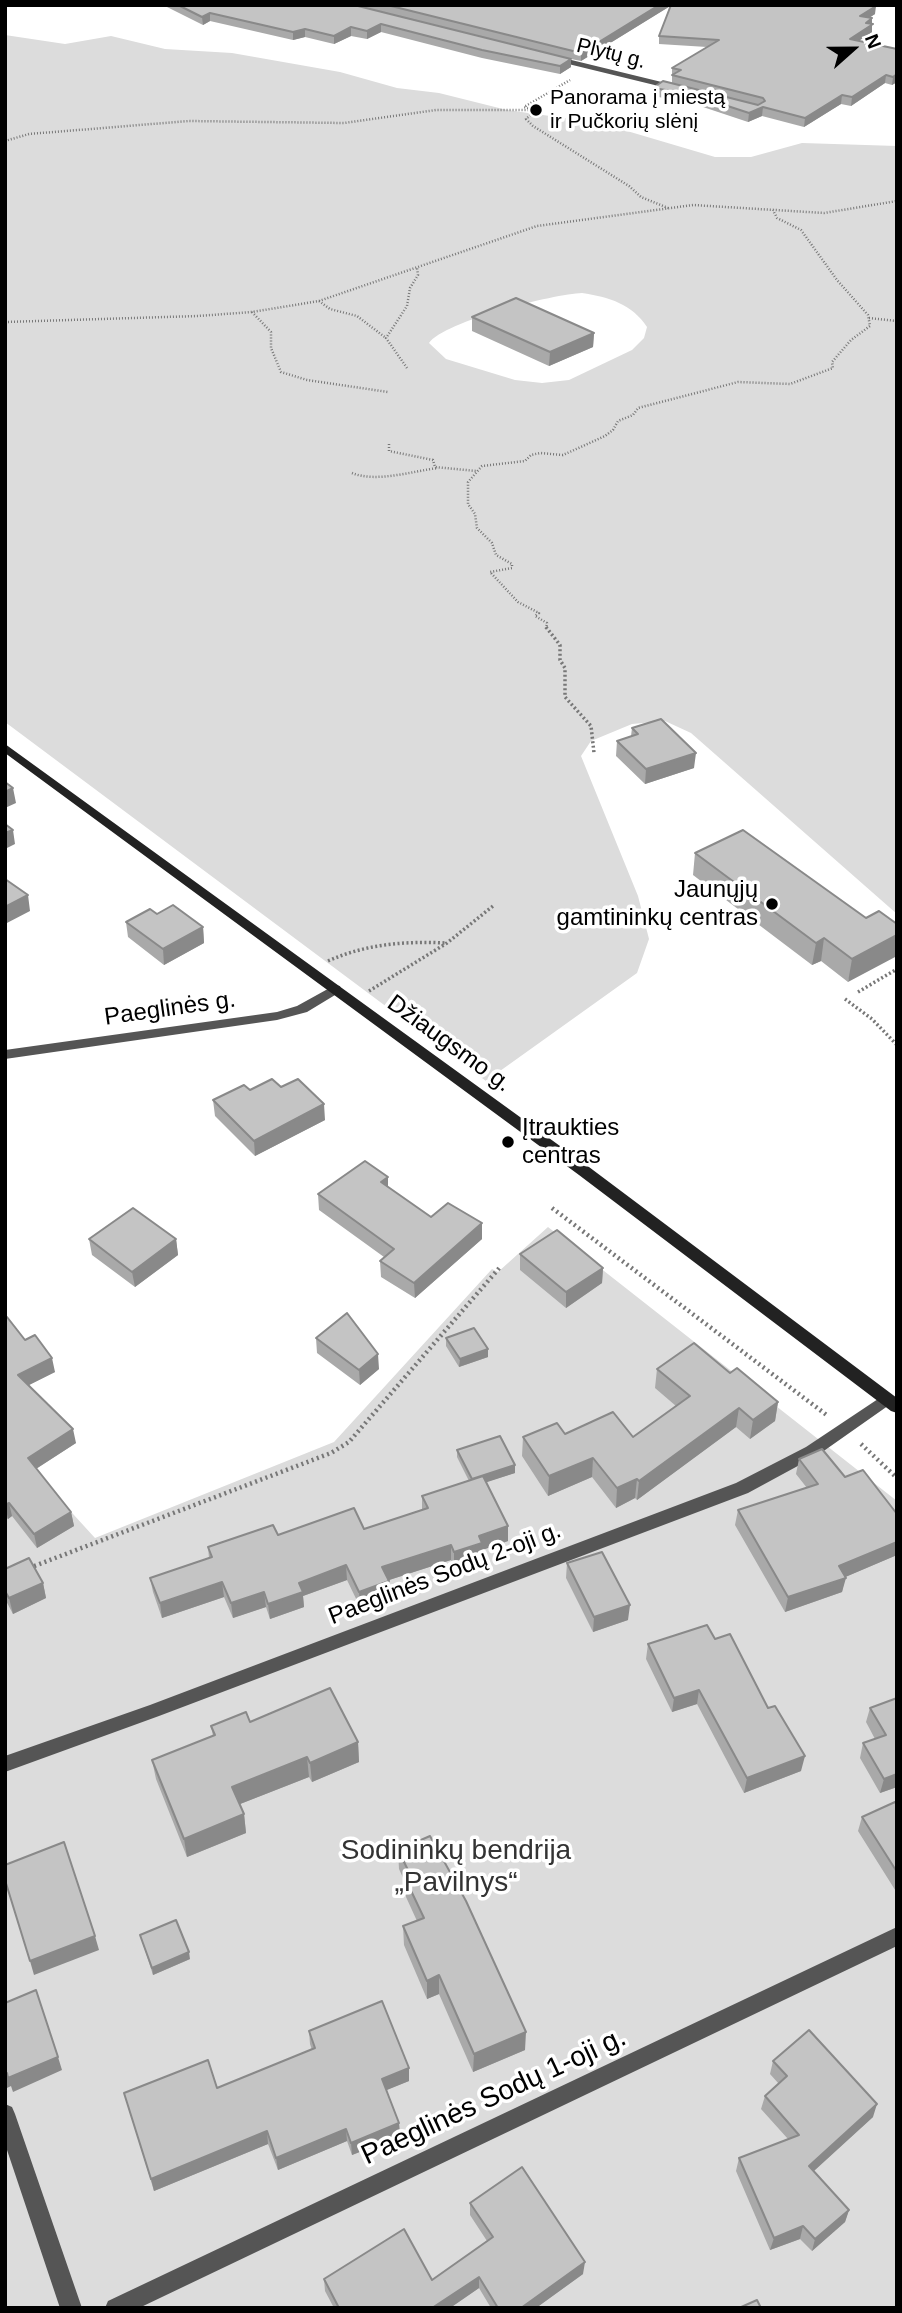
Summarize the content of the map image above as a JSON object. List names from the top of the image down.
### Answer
{
  "streets": {
    "street": [
      "Plytų g.",
      "Paeglinės g.",
      "Džiaugsmo g.",
      "Paeglinės Sodų 2-oji g.",
      "Paeglinės Sodų 1-oji g."
    ]
  },
  "crossings": [
    ["Paeglinės g.", "Džiaugsmo g."],
    ["Džiaugsmo g.", "Paeglinės Sodų 2-oji g."]
  ],
  "parks": ["Sodininkų bendrija „Pavilnys“"],
  "places": ["Panorama į miestą ir Pučkorių slėnį", "Jaunųjų gamtininkų centras", "Įtraukties centras"],
  "north": "right"
}
